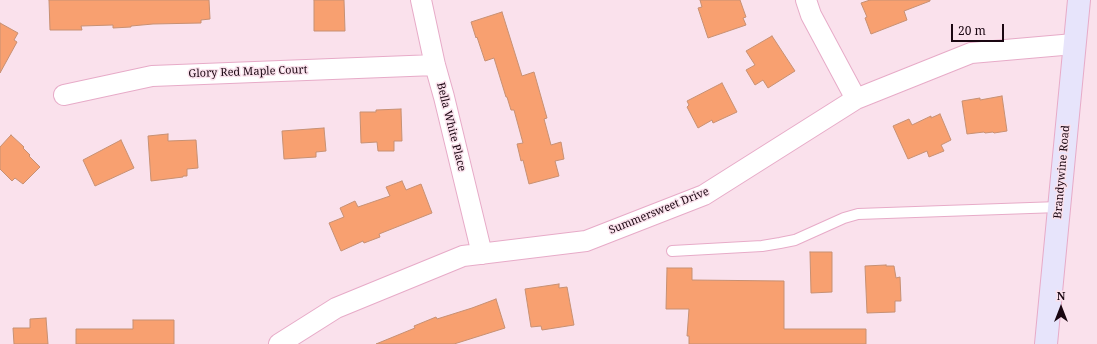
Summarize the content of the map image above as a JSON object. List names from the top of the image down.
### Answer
{
  "streets": {
    "main road": ["Brandywine Road"],
    "street": ["Glory Red Maple Court", "Bella White Place", "Summersweet Drive"]
  },
  "crossings": [
    ["Glory Red Maple Court", "Bella White Place"],
    ["Bella White Place", "Summersweet Drive"],
    ["Brandywine Road", "Summersweet Drive"]
  ],
  "scale_bar": "20 m",
  "north": "top"
}
